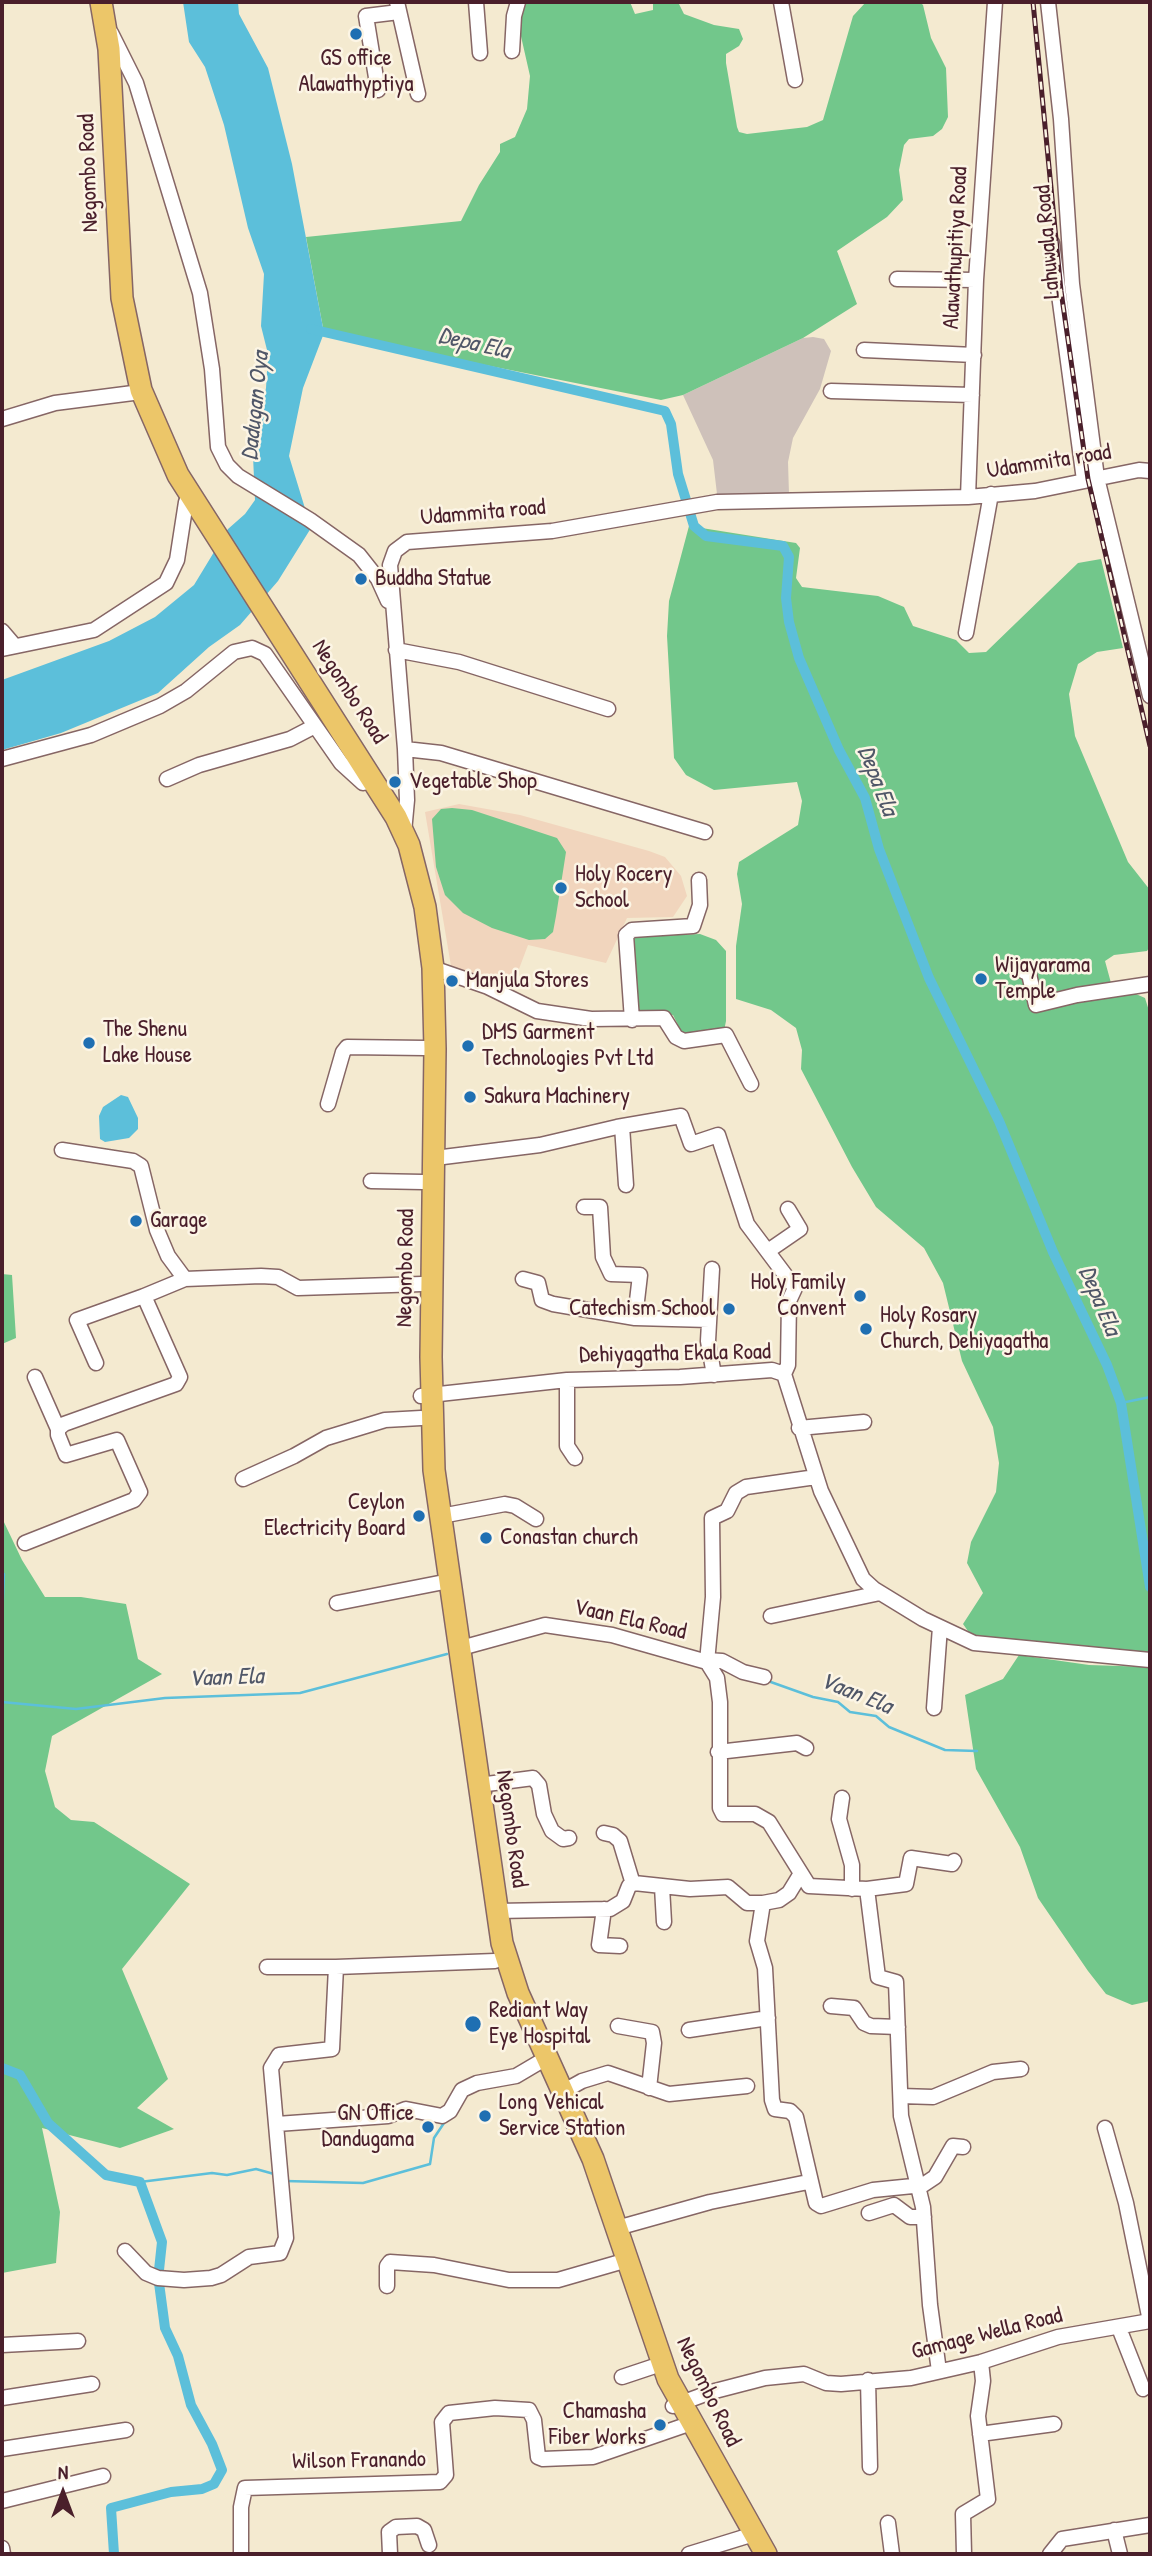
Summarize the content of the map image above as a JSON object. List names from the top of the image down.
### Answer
{
  "streets": {
    "highway": ["Negombo Road"],
    "street": [
      "Lahuwala Road",
      "Alawathupitiya Road",
      "Udammita road",
      "Dehiyagatha Ekala Road",
      "Vaan Ela Road",
      "Gamage Wella Road",
      "Wilson Franando"
    ]
  },
  "crossings": [
    ["Negombo Road", "Udammita road"],
    ["Negombo Road", "Dehiyagatha Ekala Road"],
    ["Negombo Road", "Vaan Ela Road"],
    ["Negombo Road", "Gamage Wella Road"],
    ["Negombo Road", "Wilson Franando"],
    ["Lahuwala Road", "Udammita road"],
    ["Alawathupitiya Road", "Udammita road"]
  ],
  "water": ["Depa Ela", "Dadugan Oya", "Vaan Ela"],
  "places": [
    "GS office Alawathyptiya",
    "Buddha Statue",
    "Vegetable Shop",
    "Holy Rocery School",
    "Wijayarama Temple",
    "Manjula Stores",
    "The Shenu Lake House",
    "DMS Garment Technologies Pvt Ltd",
    "Sakura Machinery",
    "Garage",
    "Holy Family Convent",
    "Catechism School",
    "Holy Rosary Church, Dehiyagatha",
    "Ceylon Electricity Board",
    "Conastan church",
    "Rediant Way Eye Hospital",
    "Long Vehical Service Station",
    "GN Office Dandugama",
    "Chamasha Fiber Works"
  ],
  "north": "top"
}
